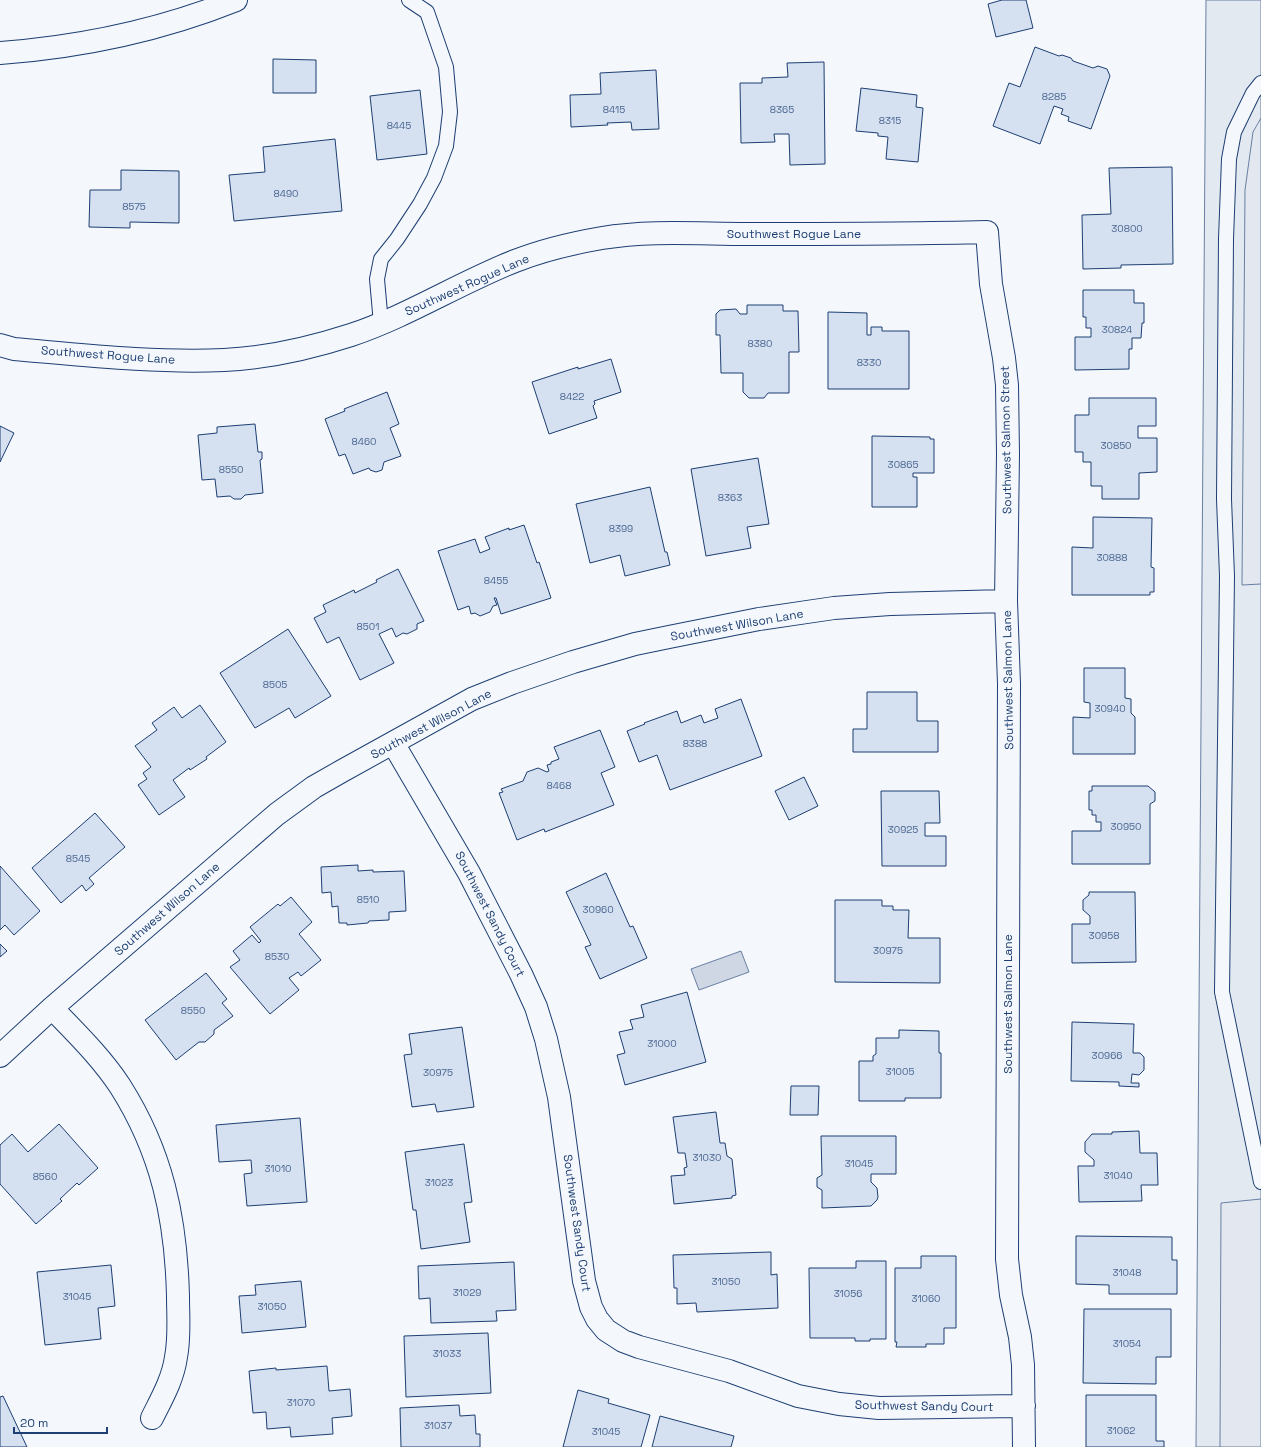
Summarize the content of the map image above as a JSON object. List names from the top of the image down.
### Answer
{
  "streets": {
    "street": [
      "Southwest Rogue Lane",
      "Southwest Salmon Street",
      "Southwest Wilson Lane",
      "Southwest Salmon Lane",
      "Southwest Sandy Court"
    ]
  },
  "crossings": [
    ["Southwest Rogue Lane", "Southwest Salmon Street"],
    ["Southwest Salmon Street", "Southwest Wilson Lane"],
    ["Southwest Salmon Street", "Southwest Salmon Lane"],
    ["Southwest Wilson Lane", "Southwest Salmon Lane"],
    ["Southwest Wilson Lane", "Southwest Sandy Court"],
    ["Southwest Salmon Lane", "Southwest Sandy Court"]
  ],
  "house_numbers": [
    "8285",
    "8415",
    "8365",
    "8315",
    "8445",
    "8490",
    "8575",
    "30800",
    "30824",
    "8380",
    "8330",
    "8422",
    "8460",
    "30850",
    "30865",
    "8550",
    "8363",
    "8399",
    "30888",
    "8455",
    "8501",
    "8505",
    "30940",
    "8388",
    "8468",
    "30950",
    "30925",
    "8545",
    "8510",
    "30960",
    "30958",
    "30975",
    "8530",
    "8550",
    "31000",
    "30966",
    "31005",
    "30975",
    "31030",
    "31045",
    "31010",
    "31040",
    "8560",
    "31023",
    "31048",
    "31050",
    "31029",
    "31056",
    "31045",
    "31060",
    "31050",
    "31054",
    "31033",
    "31070",
    "31037",
    "31062",
    "31045"
  ],
  "scale_bar": "20 m"
}
